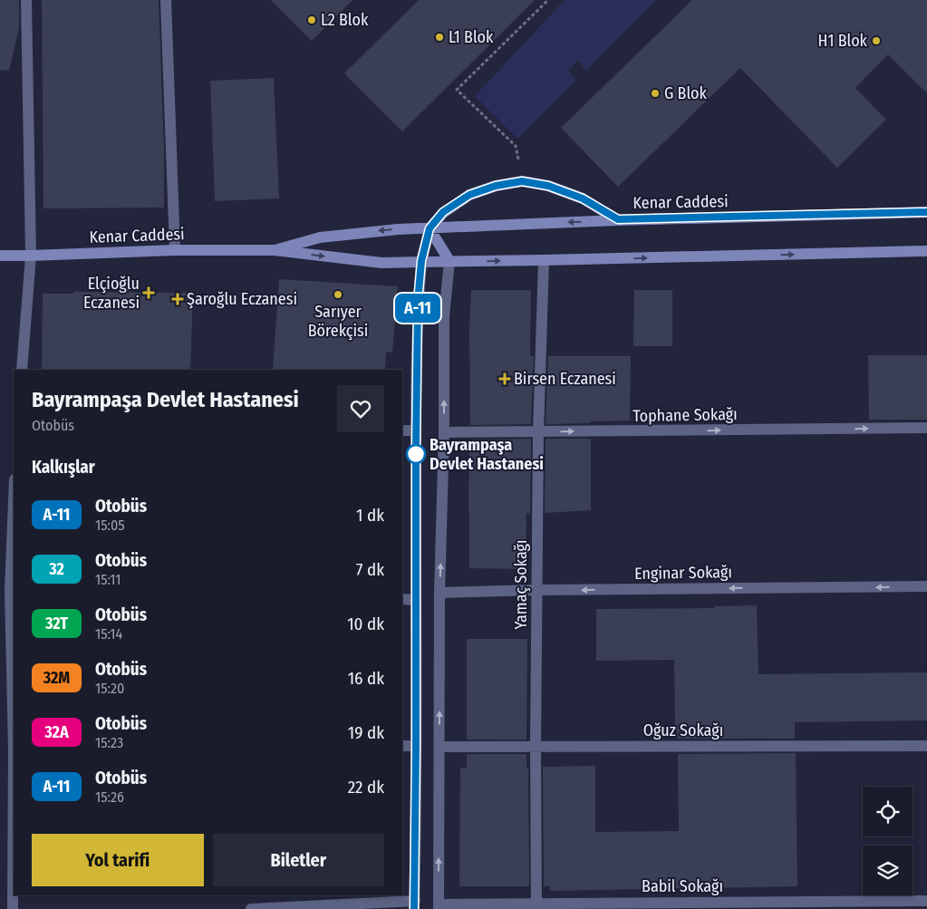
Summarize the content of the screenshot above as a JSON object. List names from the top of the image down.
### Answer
{
  "streets": {
    "main road": ["Kenar Caddesi"],
    "street": [
      "Tophane Sokağı",
      "Enginar Sokağı",
      "Yamaç Sokağı",
      "Oğuz Sokağı",
      "Babil Sokağı"
    ]
  },
  "crossings": [
    ["Kenar Caddesi", "Yamaç Sokağı"],
    ["Tophane Sokağı", "Yamaç Sokağı"],
    ["Enginar Sokağı", "Yamaç Sokağı"],
    ["Yamaç Sokağı", "Oğuz Sokağı"],
    ["Yamaç Sokağı", "Babil Sokağı"]
  ],
  "one_way": ["Tophane Sokağı", "Enginar Sokağı"],
  "places": {
    "other": [
      "L2 Blok",
      "L1 Blok",
      "H1 Blok",
      "G Blok",
      "Sarıyer Börekçisi",
      "Bayrampaşa Devlet Hastanesi"
    ],
    "health": ["Elçioğlu Eczanesi", "Şaroğlu Eczanesi", "Birsen Eczanesi"]
  },
  "lines": ["bus line A-11"],
  "page": {
    "on_map": "A-11",
    "heading": [
      ["Bayrampaşa Devlet Hastanesi", "Otobüs"],
      "Kalkışlar"
    ],
    "list": [
      {
        "mark": "A-11",
        "name": "Otobüs",
        "note": "15:05",
        "value": "1 dk"
      },
      {
        "mark": "32",
        "name": "Otobüs",
        "note": "15:11",
        "value": "7 dk"
      },
      {
        "mark": "32T",
        "name": "Otobüs",
        "note": "15:14",
        "value": "10 dk"
      },
      {
        "mark": "32M",
        "name": "Otobüs",
        "note": "15:20",
        "value": "16 dk"
      },
      {
        "mark": "32A",
        "name": "Otobüs",
        "note": "15:23",
        "value": "19 dk"
      },
      {
        "mark": "A-11",
        "name": "Otobüs",
        "note": "15:26",
        "value": "22 dk"
      }
    ],
    "buttons": ["Yol tarifi", "Biletler"]
  }
}
